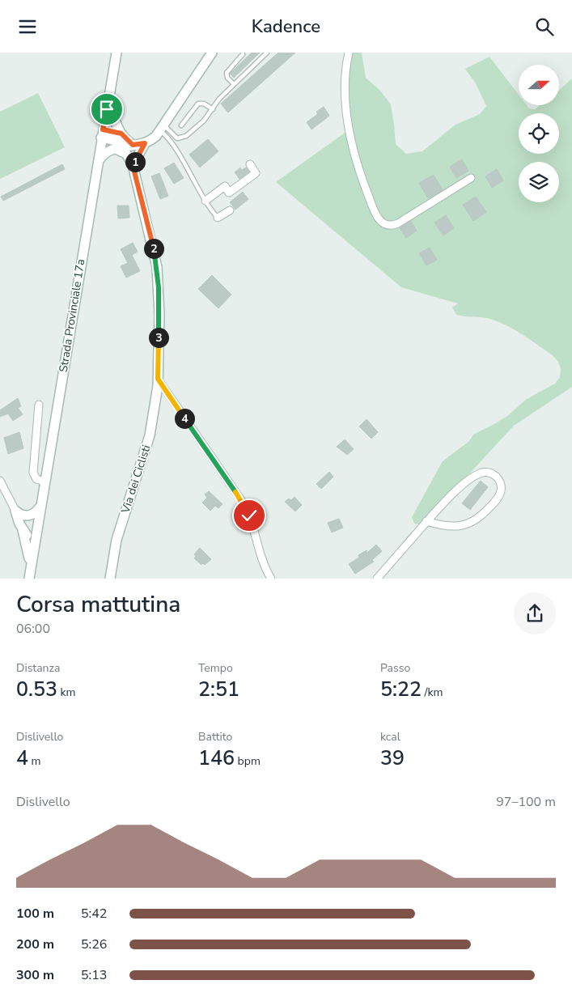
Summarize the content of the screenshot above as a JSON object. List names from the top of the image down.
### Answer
{
  "streets": {
    "street": ["Strada Provinciale 17a", "Via dei Ciclisti"]
  },
  "north": "right",
  "page": {
    "header": "Kadence",
    "pins": [
      "1",
      "2",
      "3",
      "4"
    ],
    "heading": ["Corsa mattutina", "06:00"],
    "stats": [
      ["Distanza", "0.53 km"],
      ["Tempo", "2:51"],
      ["Passo", "5:22 /km"],
      ["Dislivello", "4 m"],
      ["Battito", "146 bpm"],
      ["kcal", "39"]
    ],
    "chart": ["Dislivello", "97–100 m"],
    "list": [
      {
        "name": "100 m",
        "note": "5:42"
      },
      {
        "name": "200 m",
        "note": "5:26"
      },
      {
        "name": "300 m",
        "note": "5:13"
      }
    ]
  }
}
